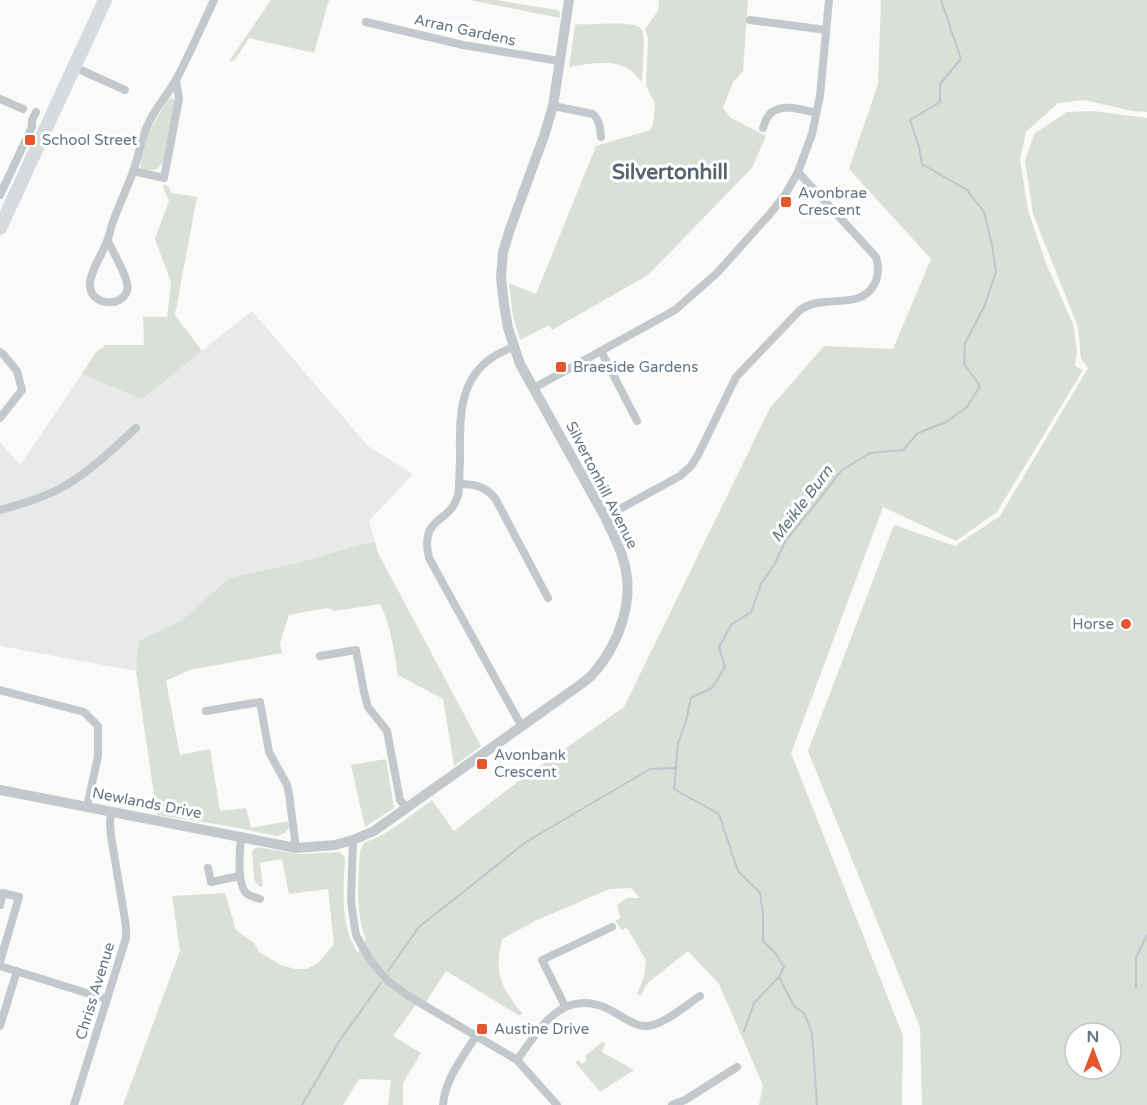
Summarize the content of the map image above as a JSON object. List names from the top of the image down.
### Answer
{
  "streets": {
    "street": [
      "Arran Gardens",
      "Silvertonhill Avenue",
      "Newlands Drive",
      "Chriss Avenue"
    ]
  },
  "crossings": [
    ["Arran Gardens", "Silvertonhill Avenue"],
    ["Silvertonhill Avenue", "Newlands Drive"],
    ["Newlands Drive", "Chriss Avenue"]
  ],
  "districts": ["Silvertonhill"],
  "water": ["Meikle Burn"],
  "places": {
    "transit": [
      "School Street",
      "Avonbrae Crescent",
      "Braeside Gardens",
      "Avonbank Crescent",
      "Austine Drive"
    ],
    "other": ["Horse"]
  },
  "north": "top"
}
